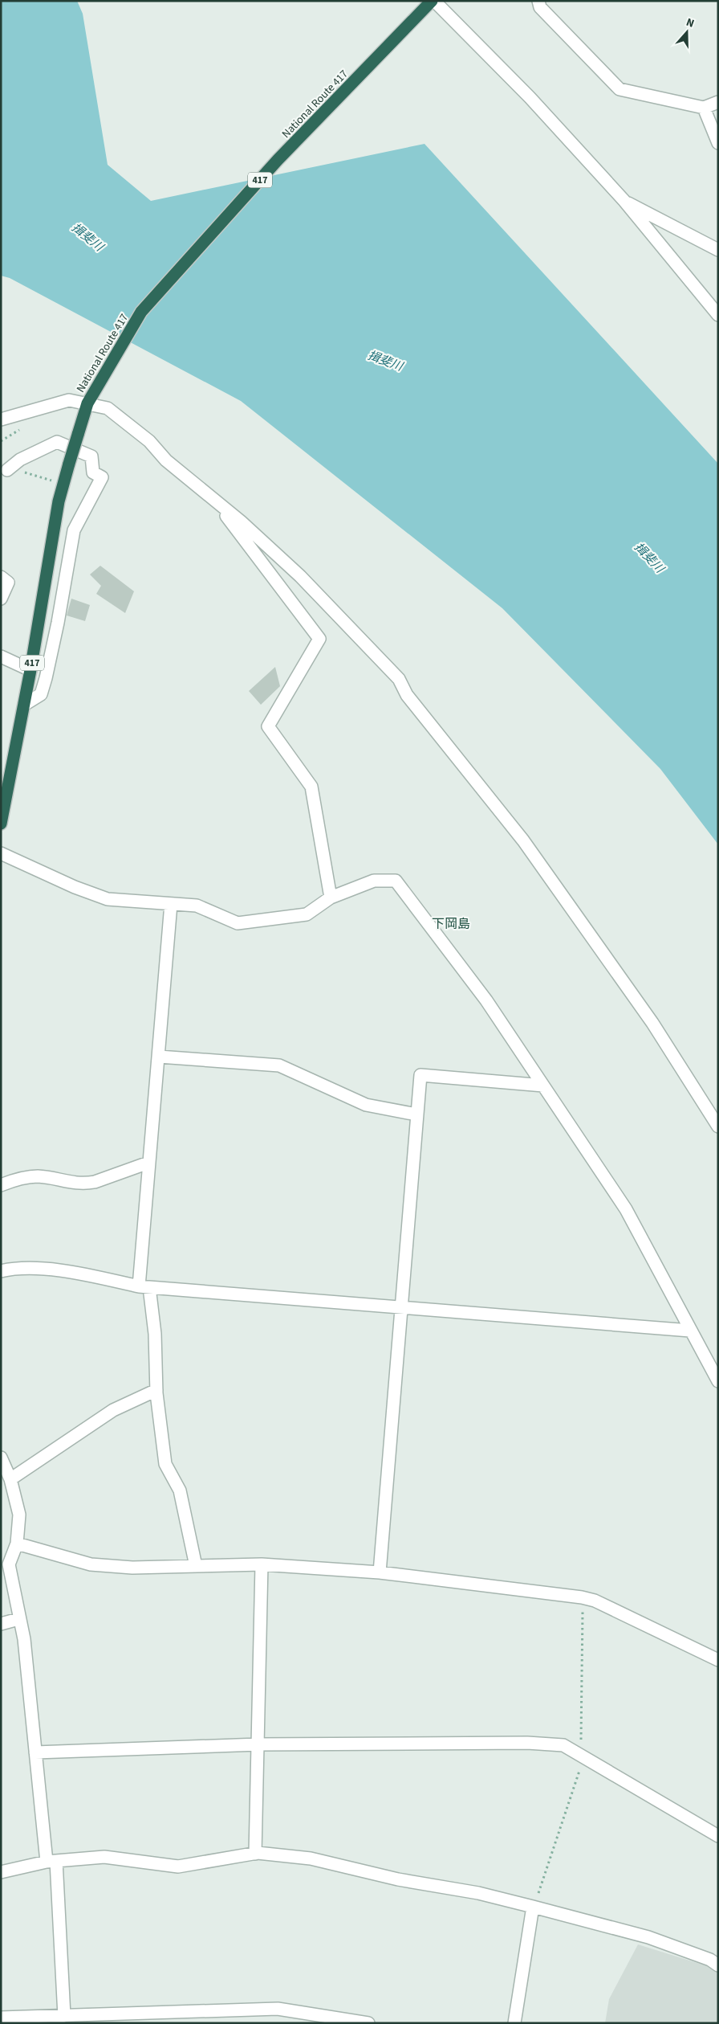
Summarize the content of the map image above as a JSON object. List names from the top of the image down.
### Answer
{
  "streets": {
    "highway": ["National Route 417", "417"]
  },
  "districts": ["下岡島"],
  "water": ["揖斐川"],
  "north": "top"
}
